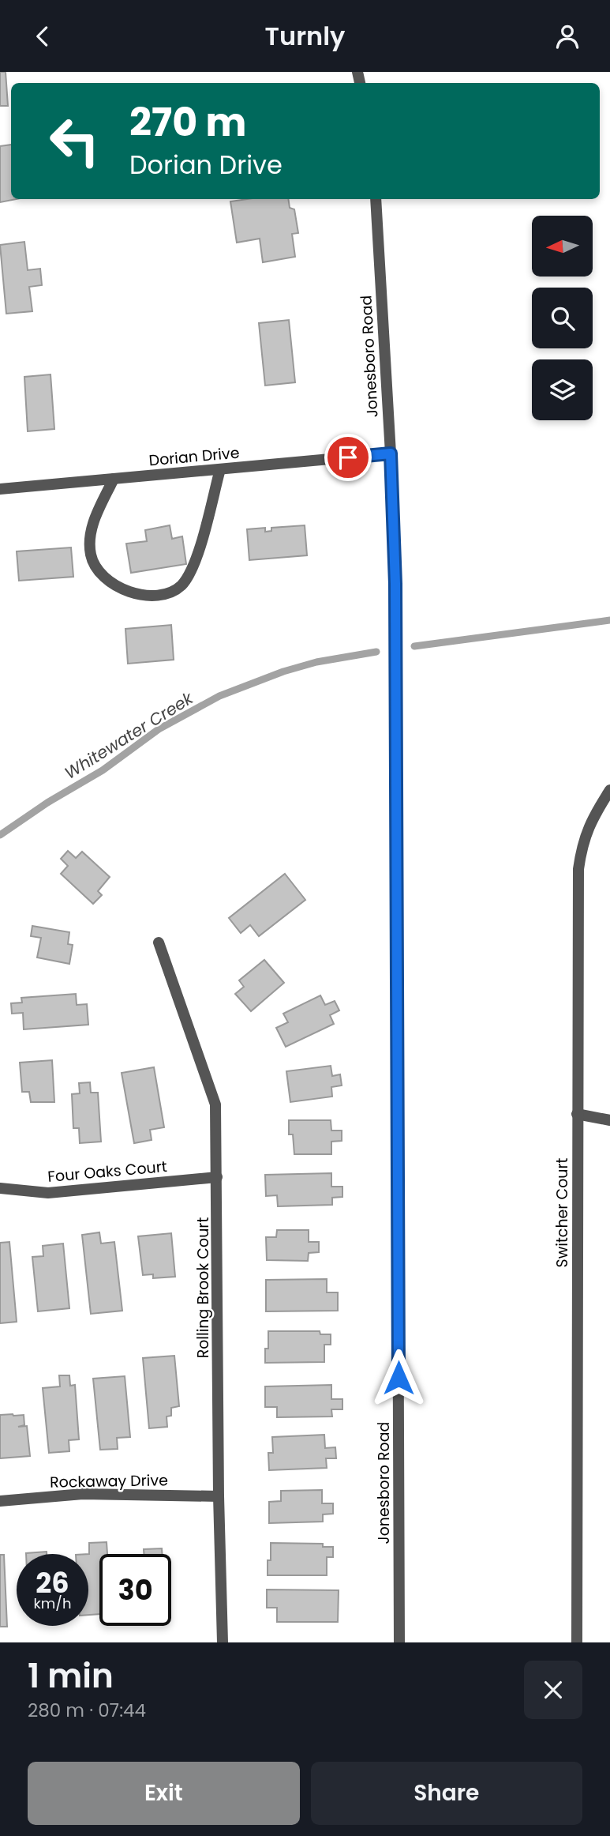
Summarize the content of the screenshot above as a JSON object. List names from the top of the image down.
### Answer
{
  "streets": {
    "street": [
      "Jonesboro Road",
      "Dorian Drive",
      "Four Oaks Court",
      "Switcher Court",
      "Rolling Brook Court",
      "Rockaway Drive"
    ]
  },
  "crossings": [
    ["Jonesboro Road", "Dorian Drive"],
    ["Four Oaks Court", "Rolling Brook Court"],
    ["Rolling Brook Court", "Rockaway Drive"]
  ],
  "water": ["Whitewater Creek"],
  "north": "left",
  "page": {
    "header": "Turnly",
    "turn": ["270 m", "Dorian Drive"],
    "speed": "26 km/h",
    "limit": "30",
    "heading": ["1 min", "280 m · 07:44"],
    "buttons": ["Exit", "Share"]
  }
}
